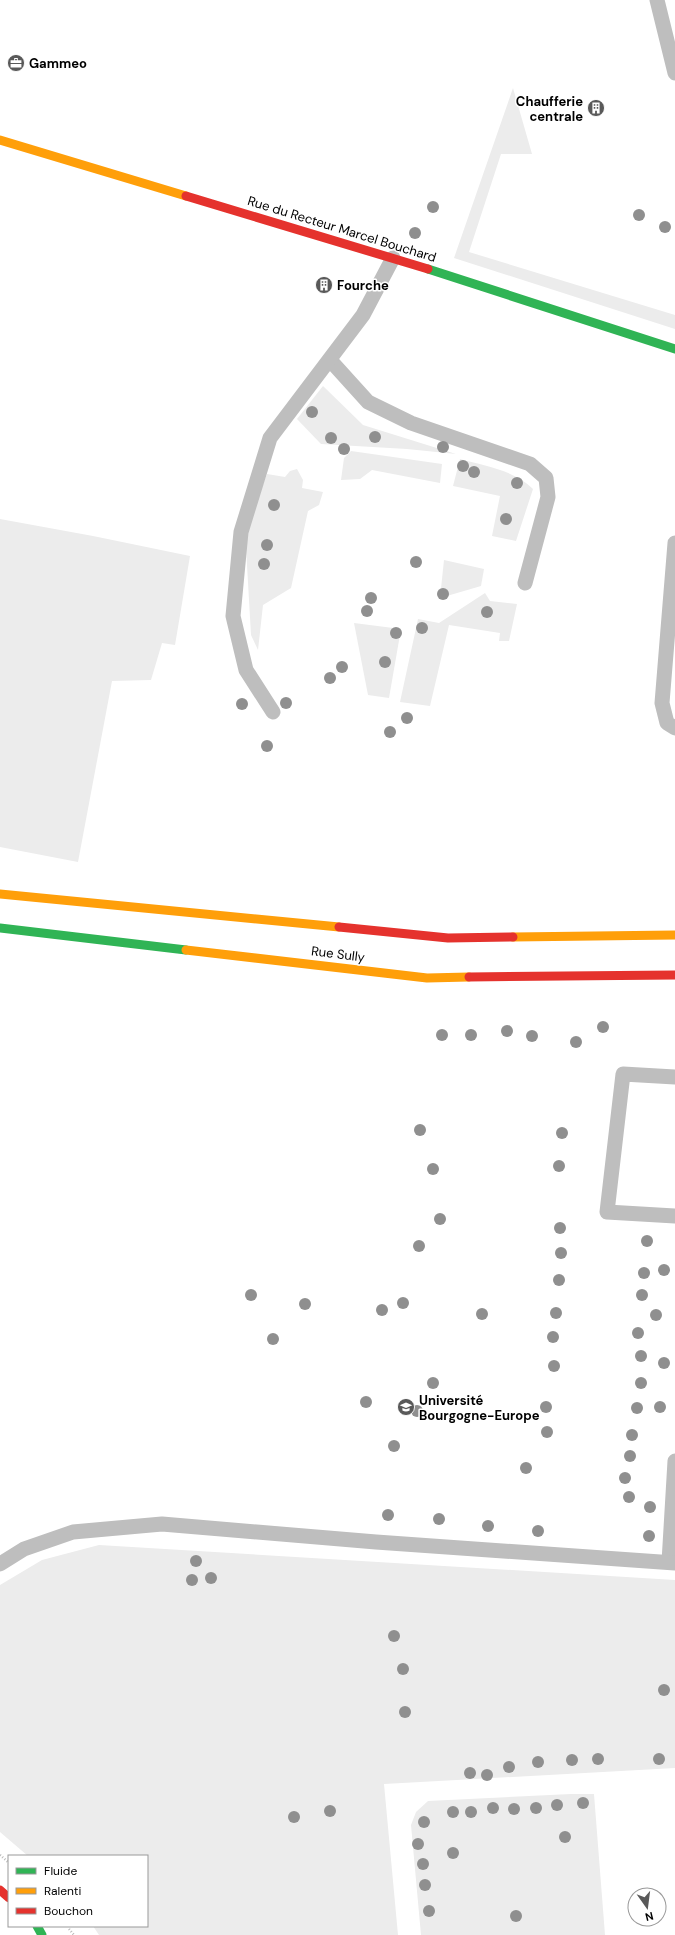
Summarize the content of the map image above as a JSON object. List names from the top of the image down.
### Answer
{
  "streets": {
    "main road": ["Rue du Recteur Marcel Bouchard", "Rue Sully"]
  },
  "places": {
    "office": ["Gammeo"],
    "building": ["Chaufferie centrale", "Fourche"],
    "school or university": ["Université Bourgogne-Europe"]
  },
  "legend": ["Fluide", "Ralenti", "Bouchon"],
  "north": "bottom"
}
